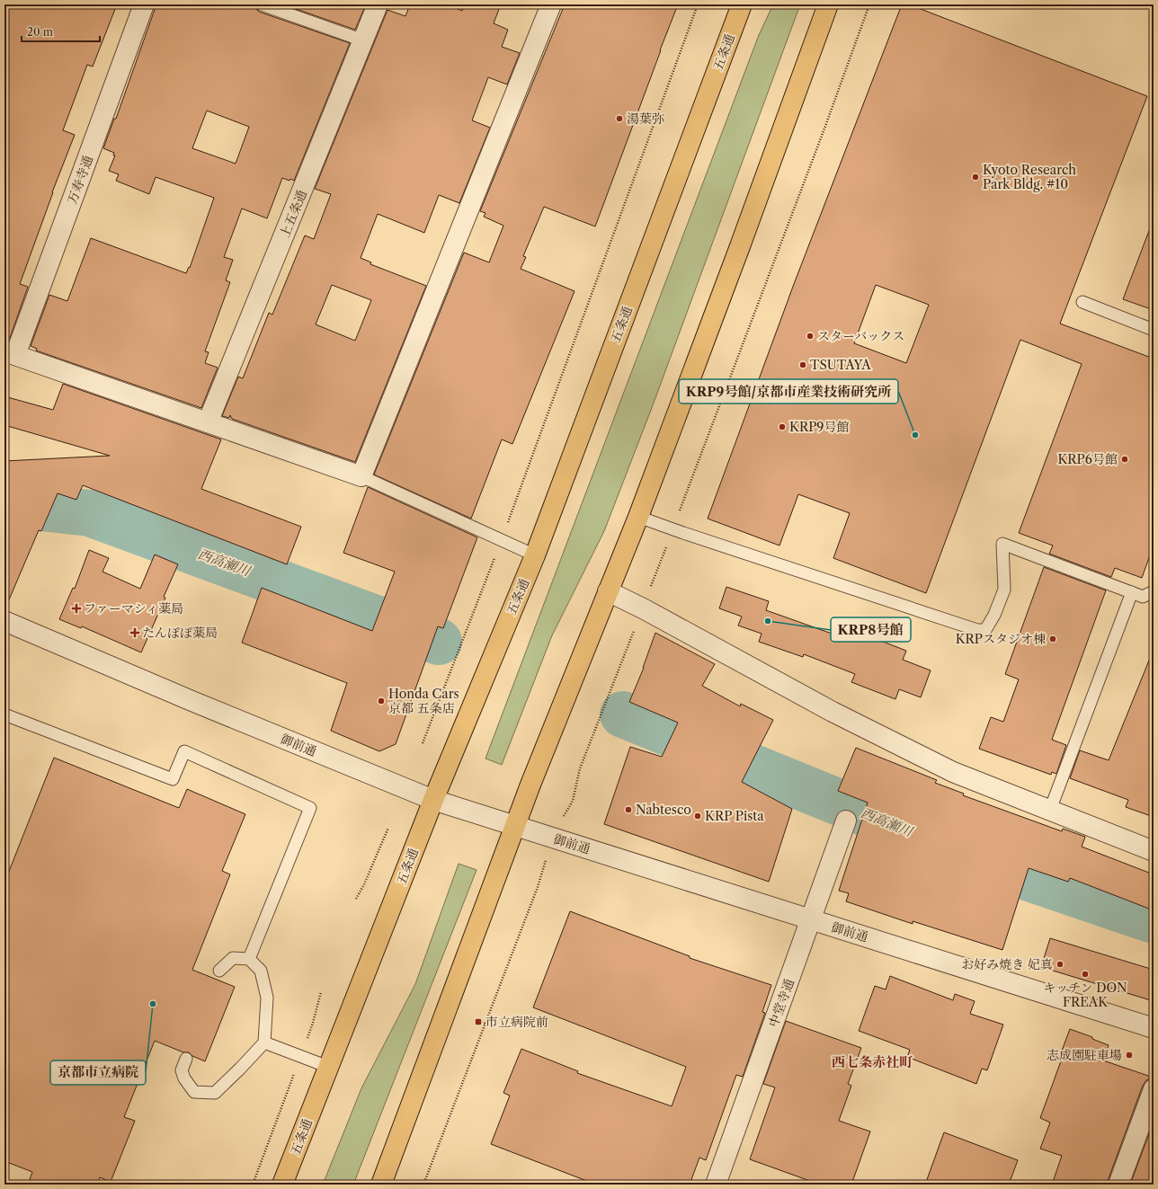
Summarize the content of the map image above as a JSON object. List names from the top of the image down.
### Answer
{
  "streets": {
    "highway": ["五条通"],
    "street": [
      "万寿寺通",
      "上五条通",
      "御前通",
      "中堂寺通"
    ]
  },
  "crossings": [
    ["五条通", "御前通"],
    ["御前通", "中堂寺通"]
  ],
  "districts": ["西七条赤社町"],
  "water": ["西高瀬川"],
  "places": {
    "other": [
      "湯葉弥",
      "Kyoto Research Park Bldg. #10",
      "スターバックス",
      "TSUTAYA",
      "KRP9号館",
      "KRP9号館/京都市産業技術研究所",
      "KRP6号館",
      "KRP8号館",
      "KRPスタジオ棟",
      "Honda Cars 京都 五条店",
      "Nabtesco",
      "KRP Pista",
      "お好み焼き 妃真",
      "キッチン DON FREAK",
      "京都市立病院",
      "志成園駐車場"
    ],
    "health": ["ファーマシィ薬局", "たんぽぽ薬局"],
    "transit": ["市立病院前"]
  },
  "scale_bar": "20 m"
}
